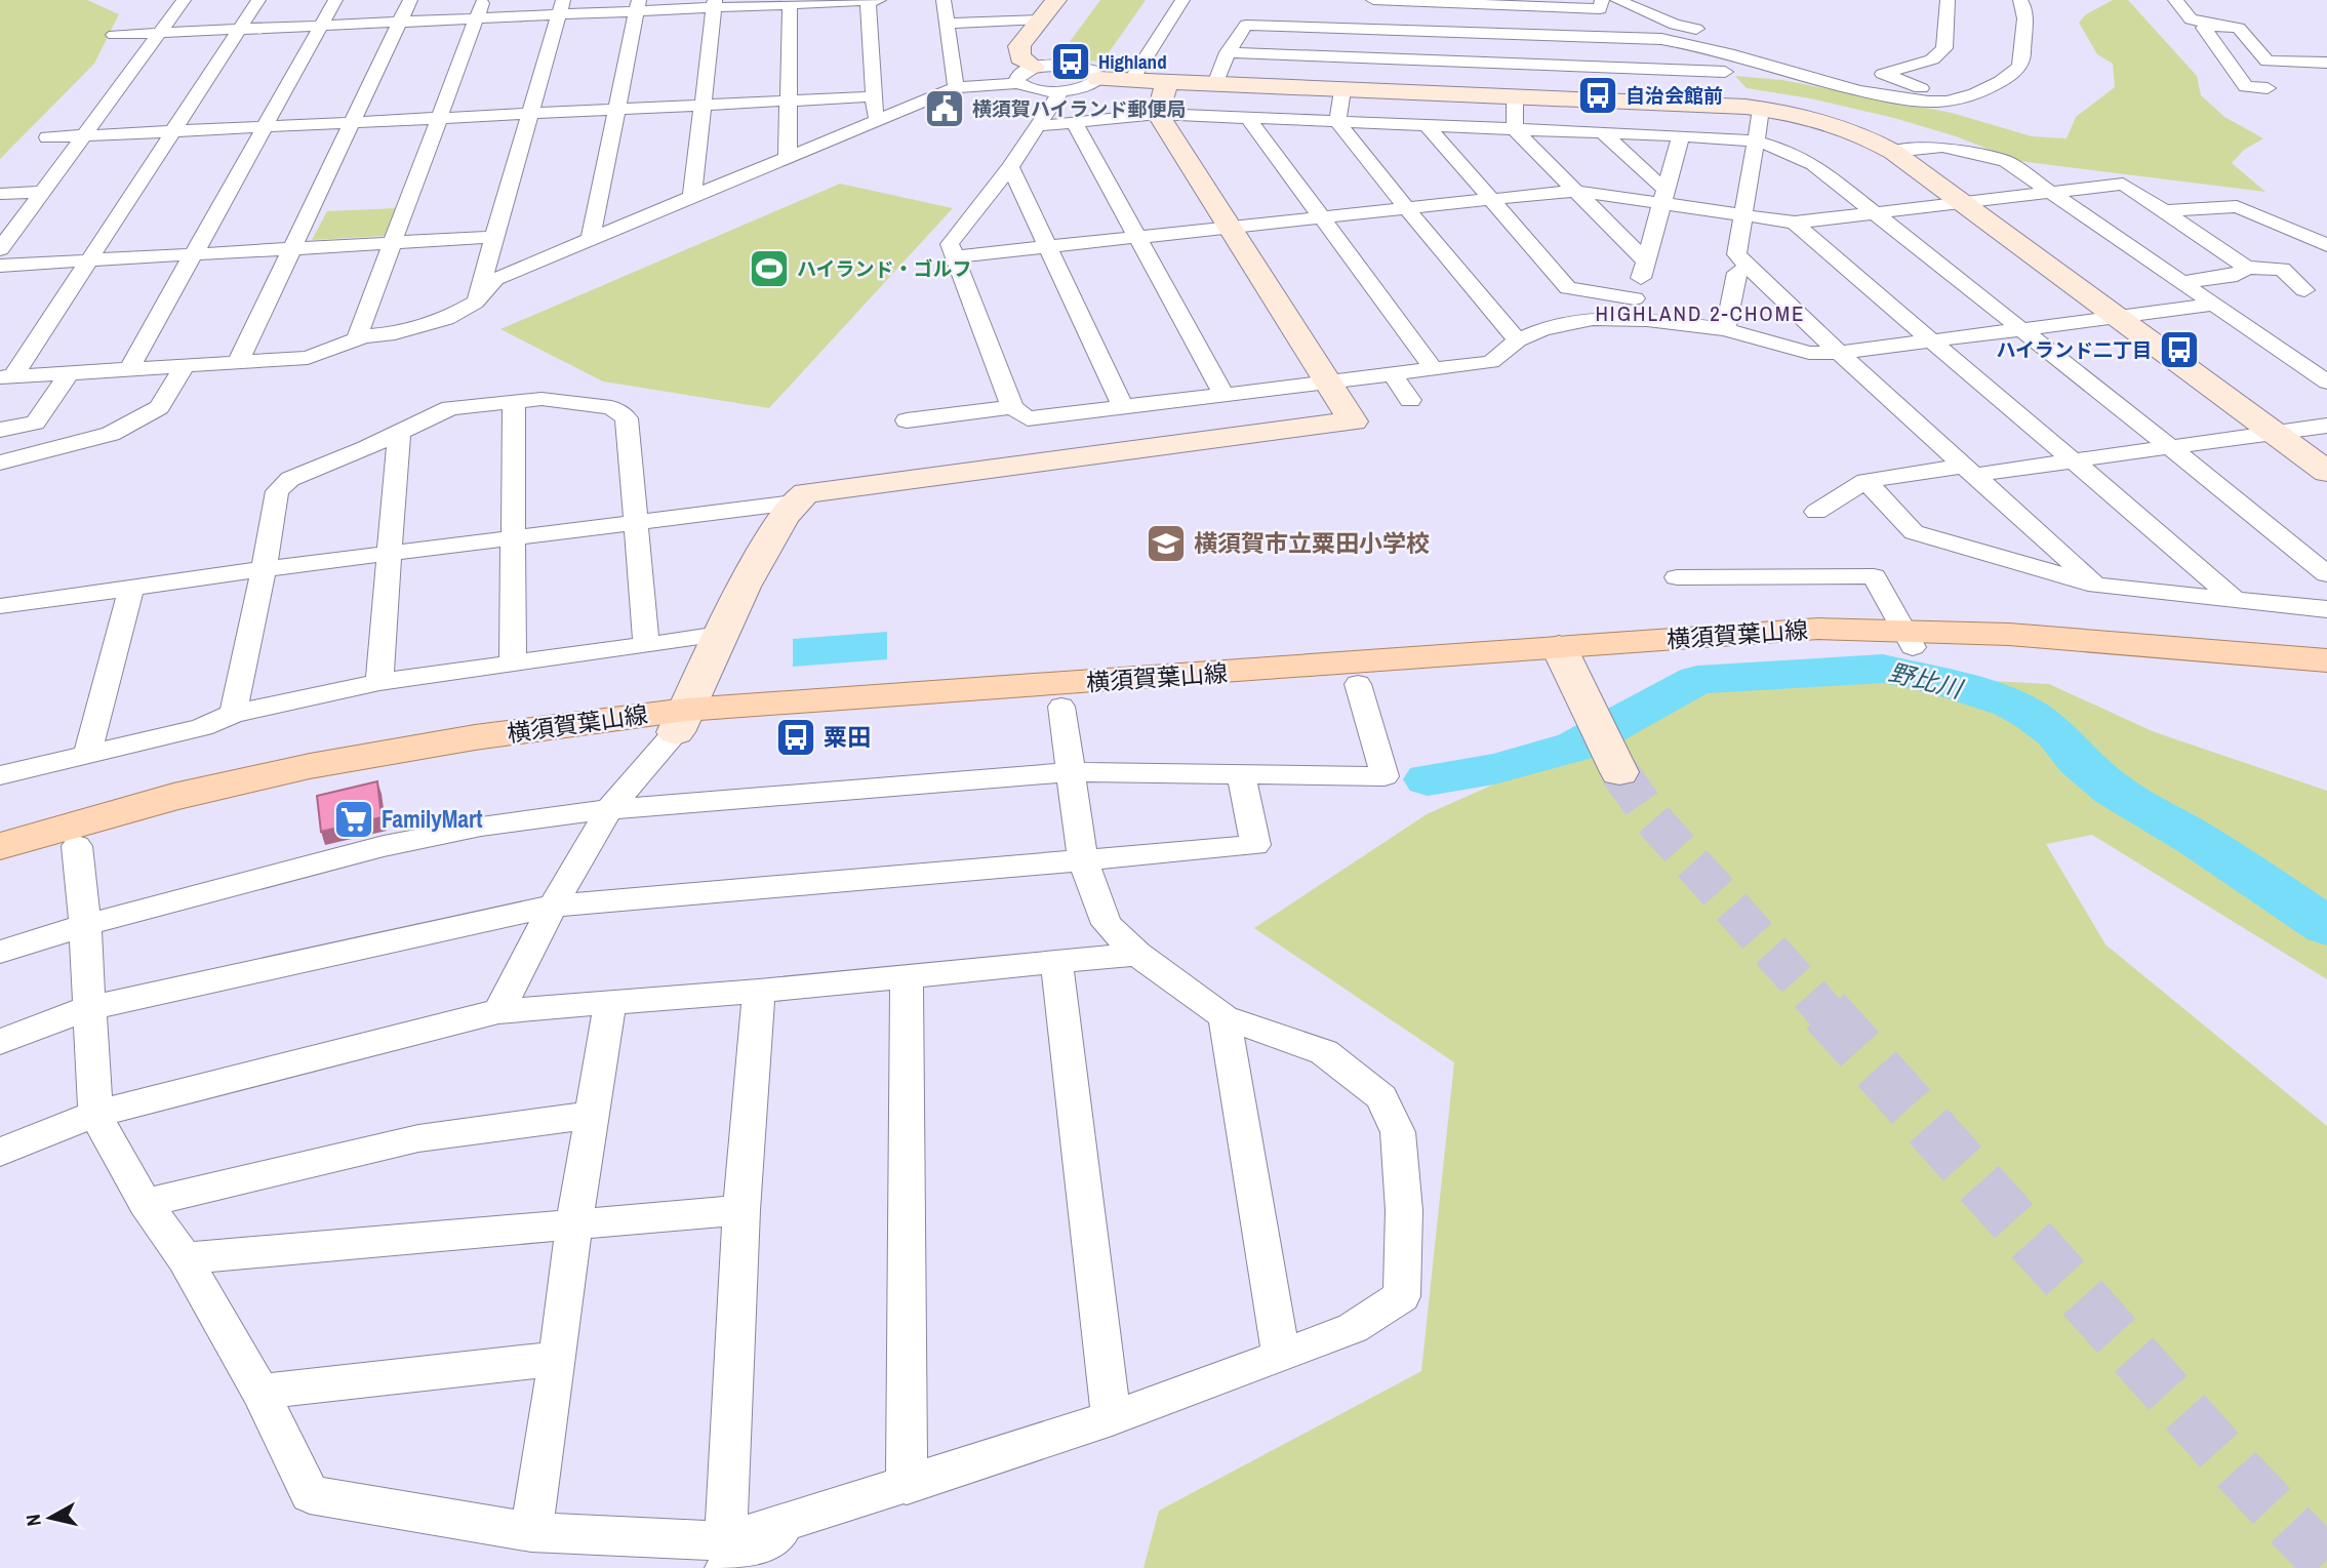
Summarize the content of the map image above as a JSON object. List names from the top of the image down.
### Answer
{
  "streets": {
    "main road": ["横須賀葉山線"]
  },
  "districts": ["HIGHLAND 2-CHOME"],
  "water": ["野比川"],
  "places": {
    "bus stop": [
      "Highland",
      "自治会館前",
      "ハイランド二丁目",
      "粟田"
    ],
    "public building": ["横須賀ハイランド郵便局"],
    "sports": ["ハイランド・ゴルフ"],
    "school or university": ["横須賀市立粟田小学校"],
    "supermarket": ["FamilyMart"]
  },
  "north": "left"
}
